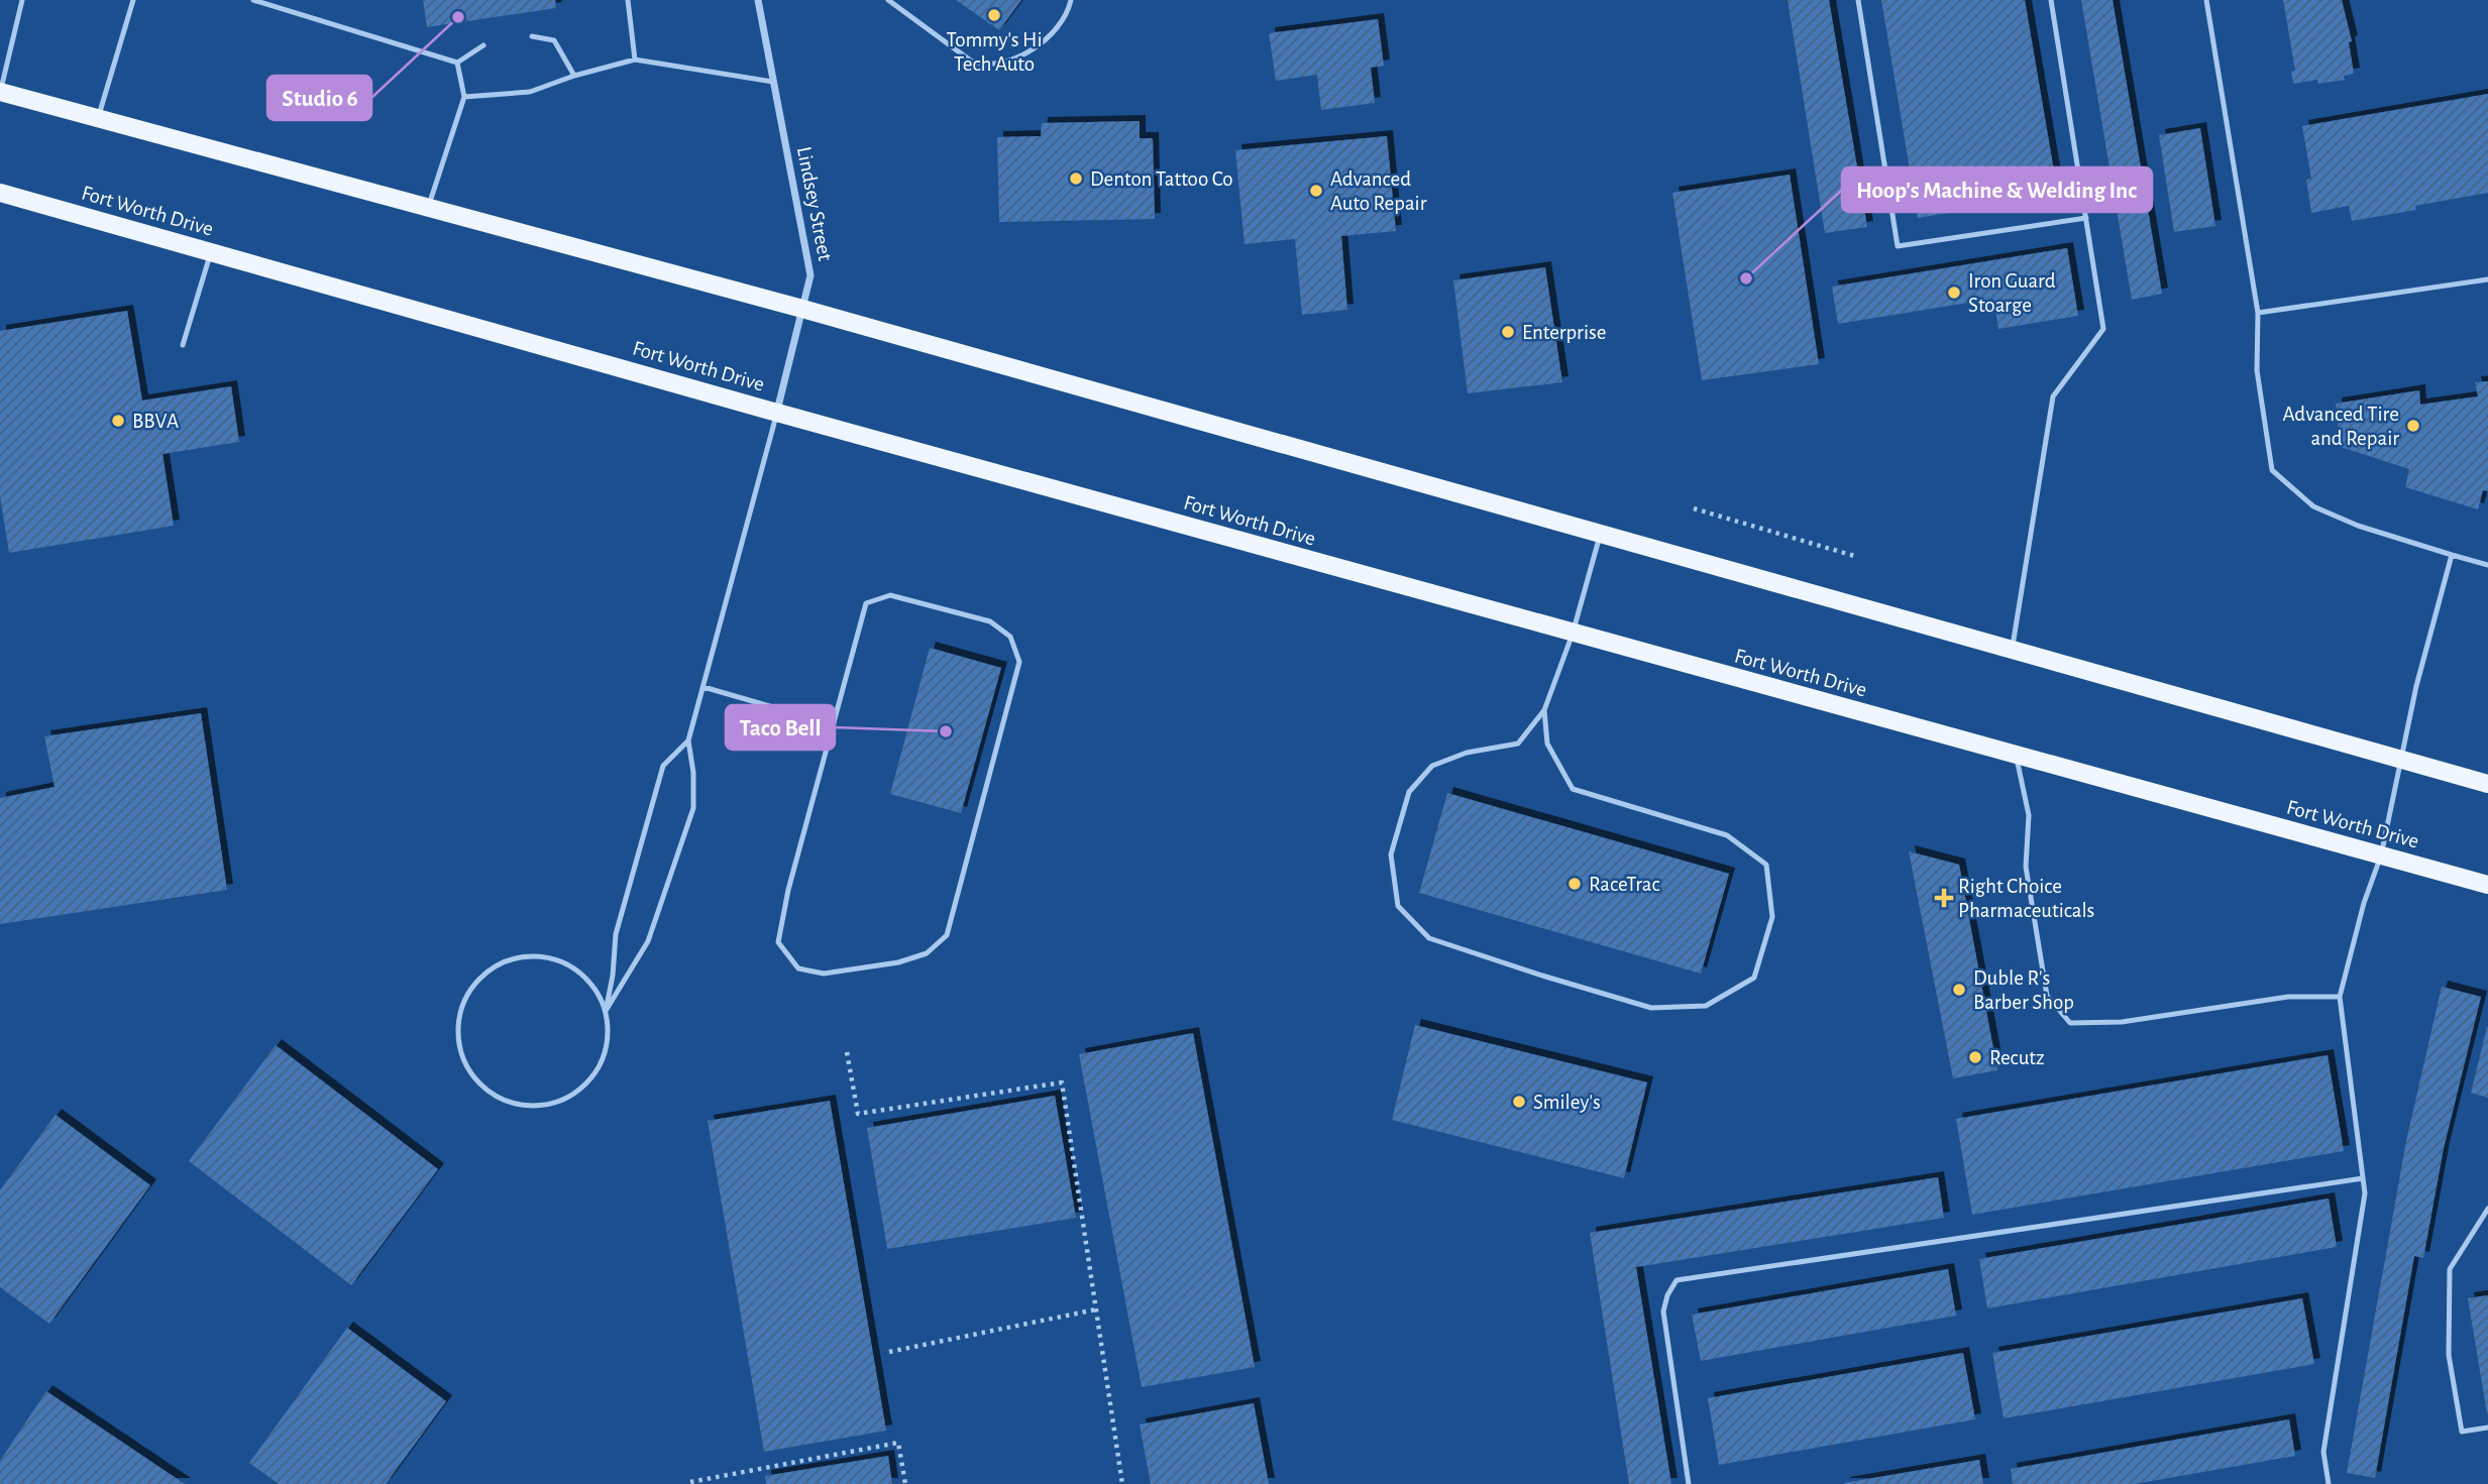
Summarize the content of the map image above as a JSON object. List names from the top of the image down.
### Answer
{
  "streets": {
    "main road": ["Fort Worth Drive"],
    "street": ["Lindsey Street"]
  },
  "crossings": [
    ["Lindsey Street", "Fort Worth Drive"]
  ],
  "places": {
    "other": [
      "Tommy's Hi Tech Auto",
      "Studio 6",
      "Denton Tattoo Co",
      "Advanced Auto Repair",
      "Hoop's Machine & Welding Inc",
      "Iron Guard Stoarge",
      "Enterprise",
      "BBVA",
      "Advanced Tire and Repair",
      "Taco Bell",
      "RaceTrac",
      "Duble R's Barber Shop",
      "Recutz",
      "Smiley's"
    ],
    "health": ["Right Choice Pharmaceuticals"]
  }
}
